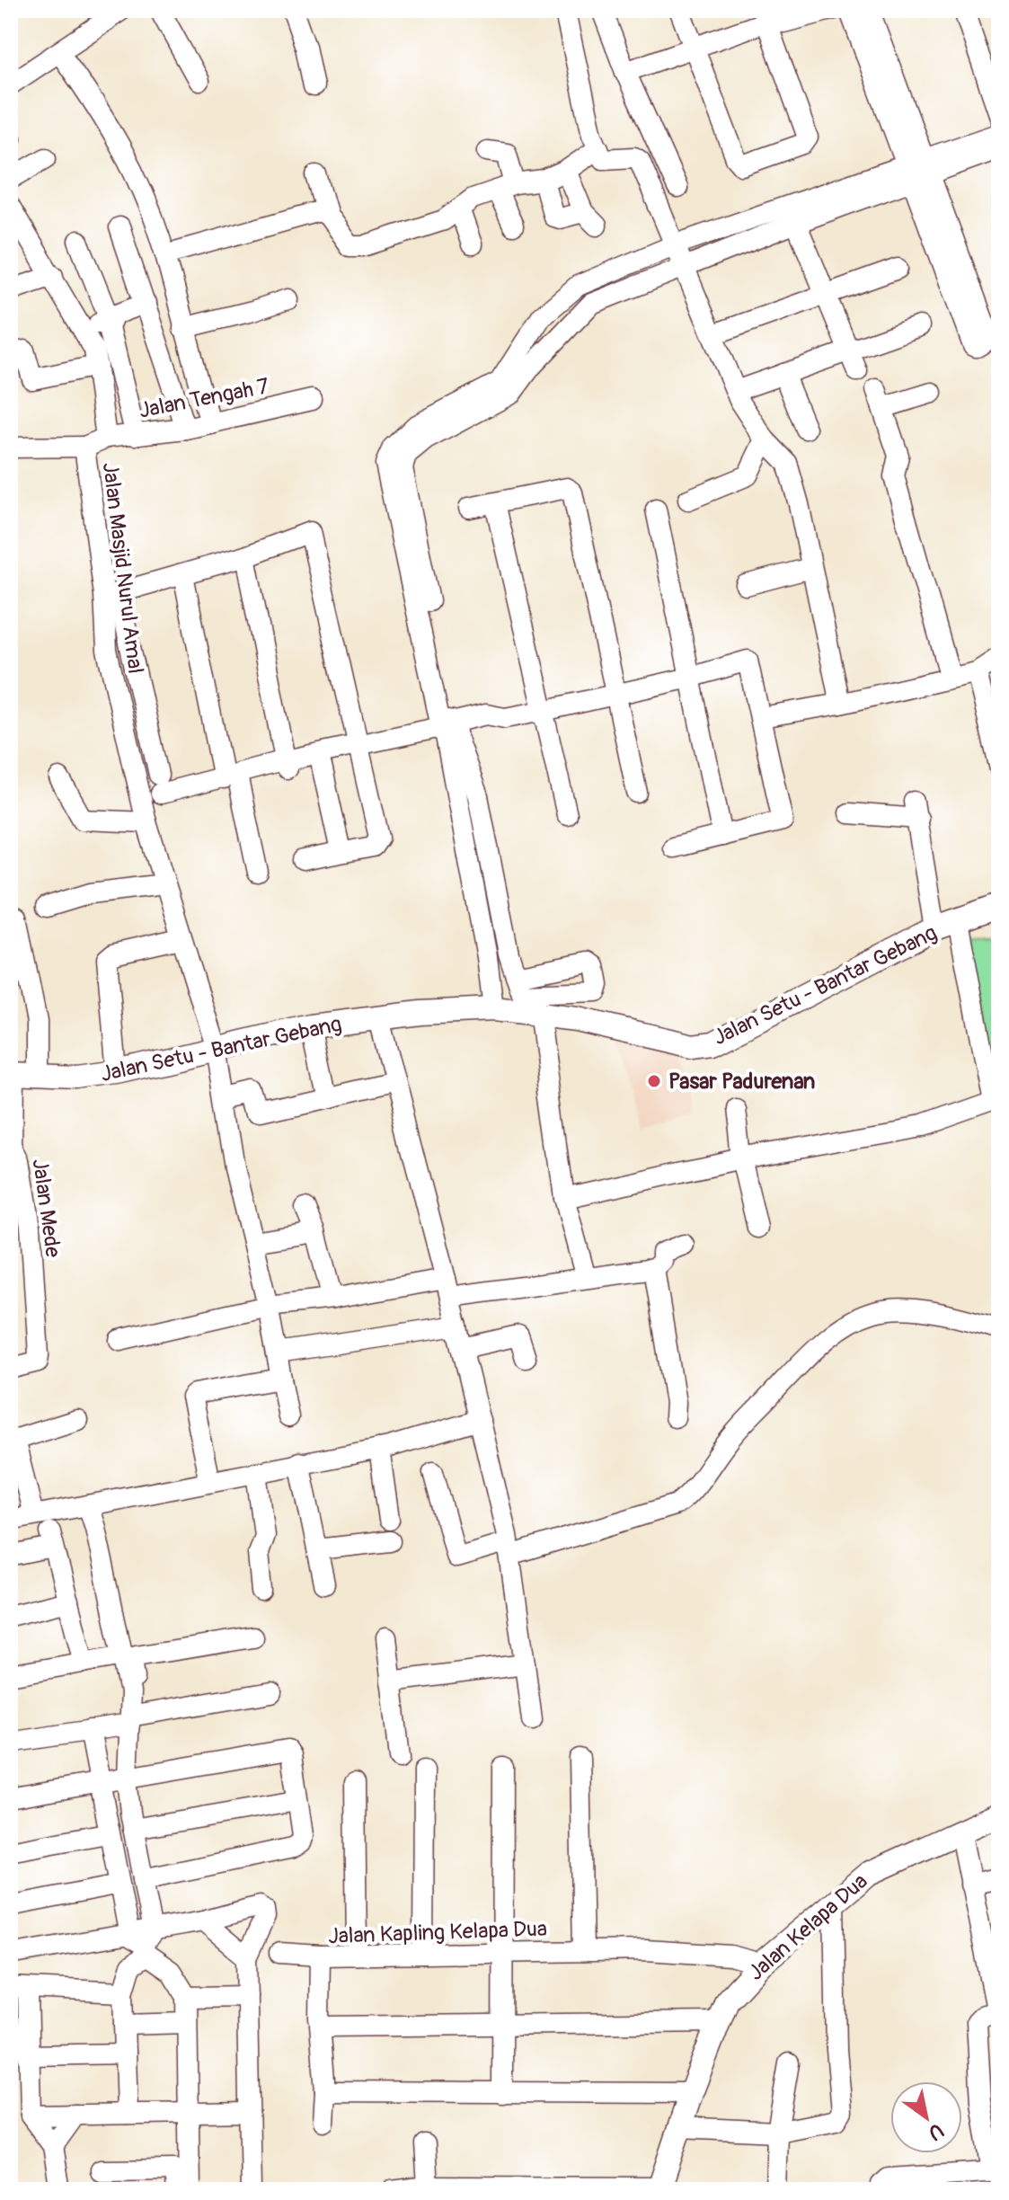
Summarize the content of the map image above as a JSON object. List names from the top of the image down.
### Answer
{
  "streets": {
    "main road": ["Jalan Setu - Bantar Gebang", "Jalan Kelapa Dua"],
    "street": [
      "Jalan Tengah 7",
      "Jalan Masjid Nurul Amal",
      "Jalan Mede",
      "Jalan Kapling Kelapa Dua"
    ]
  },
  "crossings": [
    ["Jalan Tengah 7", "Jalan Masjid Nurul Amal"],
    ["Jalan Masjid Nurul Amal", "Jalan Setu - Bantar Gebang"],
    ["Jalan Setu - Bantar Gebang", "Jalan Mede"],
    ["Jalan Kelapa Dua", "Jalan Kapling Kelapa Dua"]
  ],
  "places": ["Pasar Padurenan"],
  "north": "bottom right"
}
